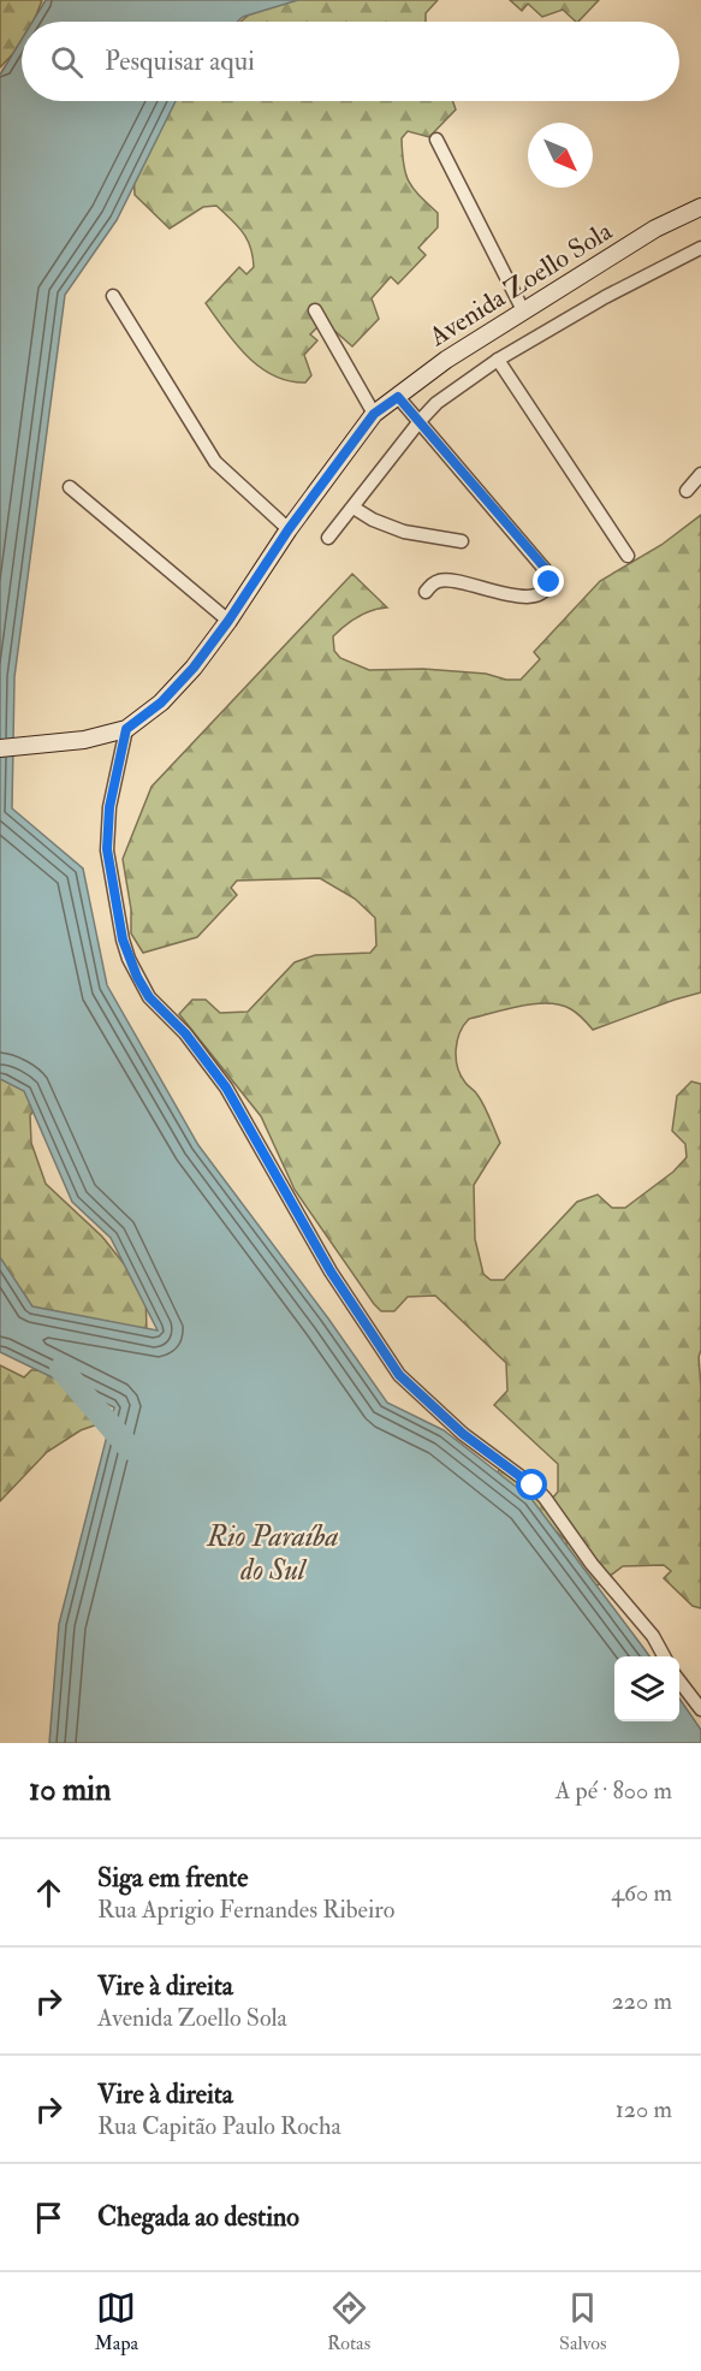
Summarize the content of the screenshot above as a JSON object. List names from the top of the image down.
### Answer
{
  "streets": {
    "main road": ["Avenida Zoello Sola"]
  },
  "water": ["Rio Paraíba do Sul"],
  "north": "bottom right",
  "page": {
    "search": "Pesquisar aqui",
    "heading": ["10 min", "A pé · 800 m"],
    "list": [
      ["Siga em frente", "Rua Aprigio Fernandes Ribeiro", "460 m"],
      ["Vire à direita", "Avenida Zoello Sola", "220 m"],
      ["Vire à direita", "Rua Capitão Paulo Rocha", "120 m"],
      "Chegada ao destino"
    ],
    "nav": ["Mapa", "Rotas", "Salvos"]
  }
}
